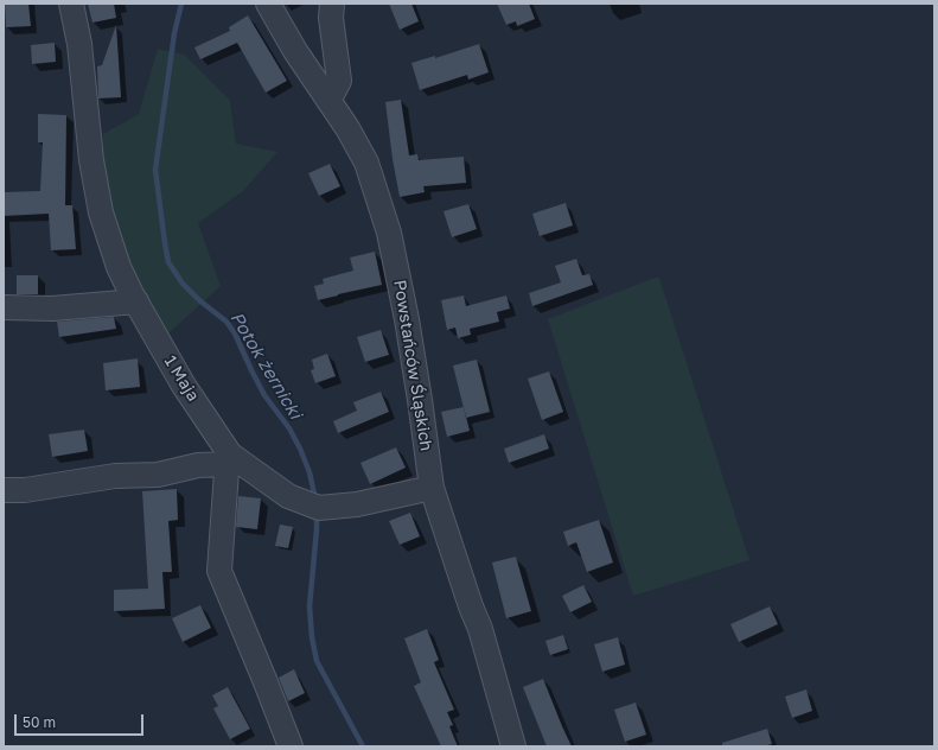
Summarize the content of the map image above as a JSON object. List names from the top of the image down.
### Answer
{
  "streets": {
    "street": ["Powstańców Śląskich", "1 Maja"]
  },
  "water": ["Potok żernicki"],
  "scale_bar": "50 m"
}
